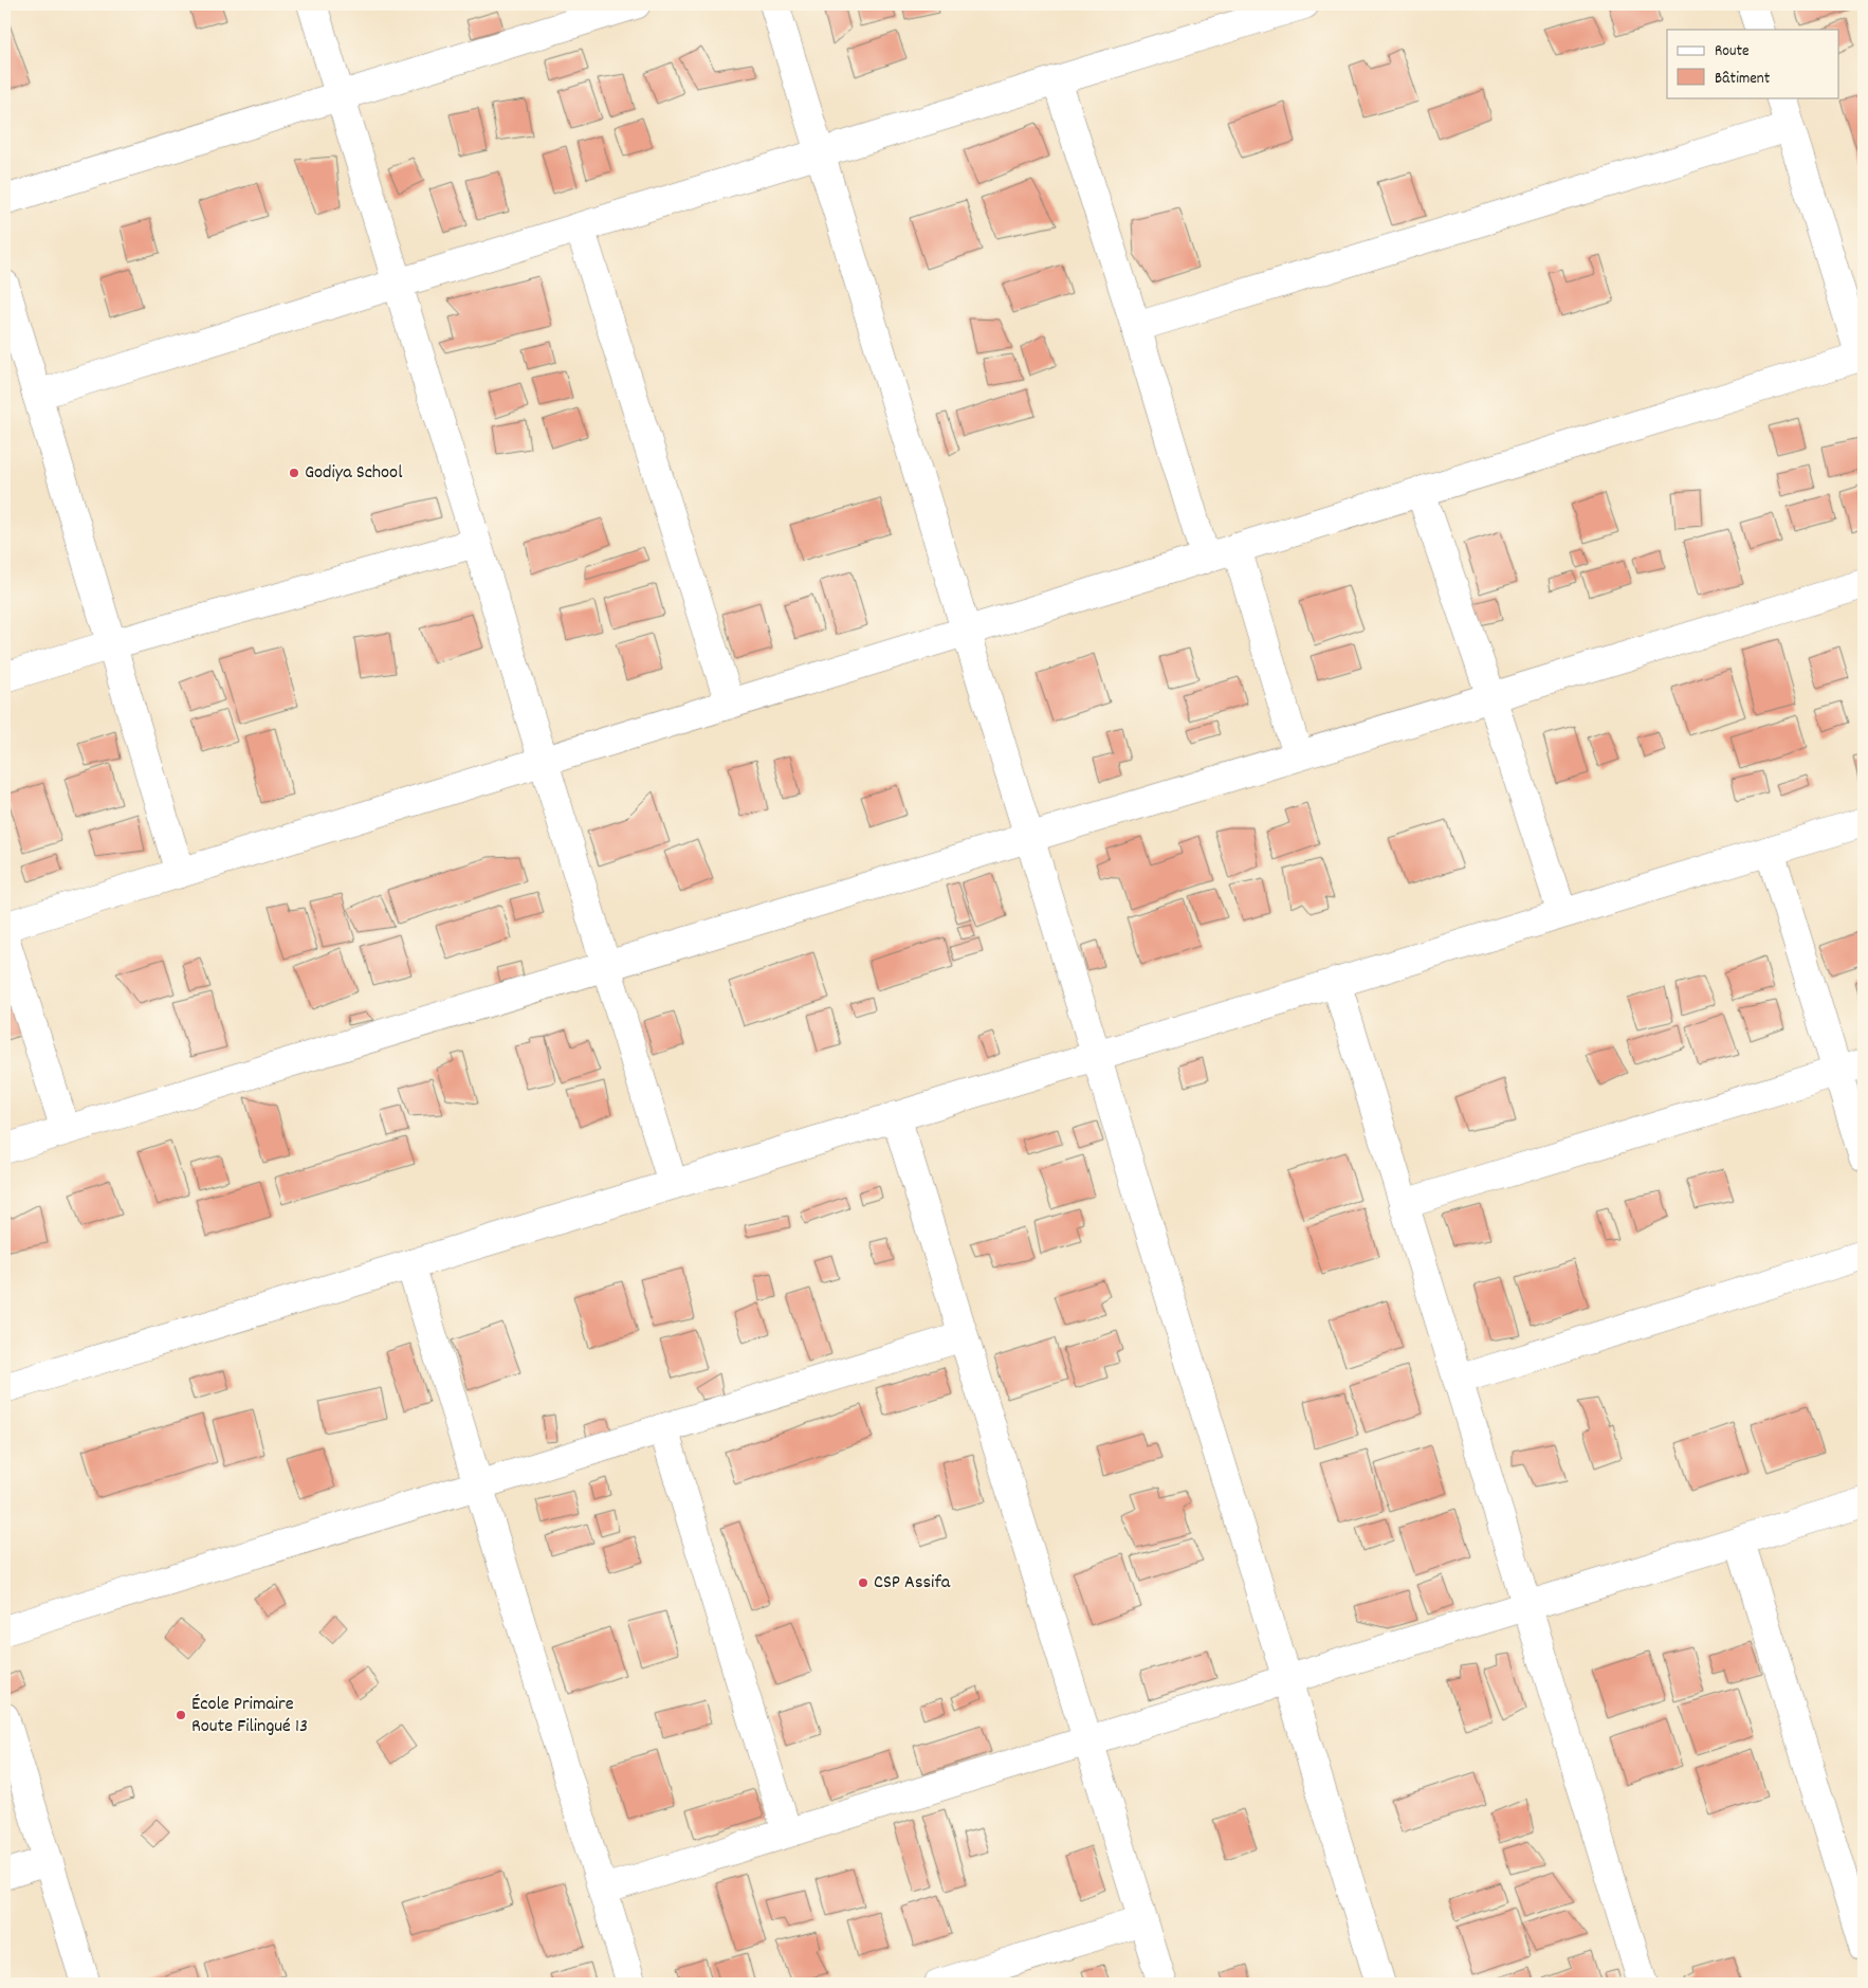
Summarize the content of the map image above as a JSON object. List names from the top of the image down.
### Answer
{
  "places": ["Godiya School", "CSP Assifa", "École Primaire Route Filingué 13"],
  "legend": ["Route", "Bâtiment"]
}
